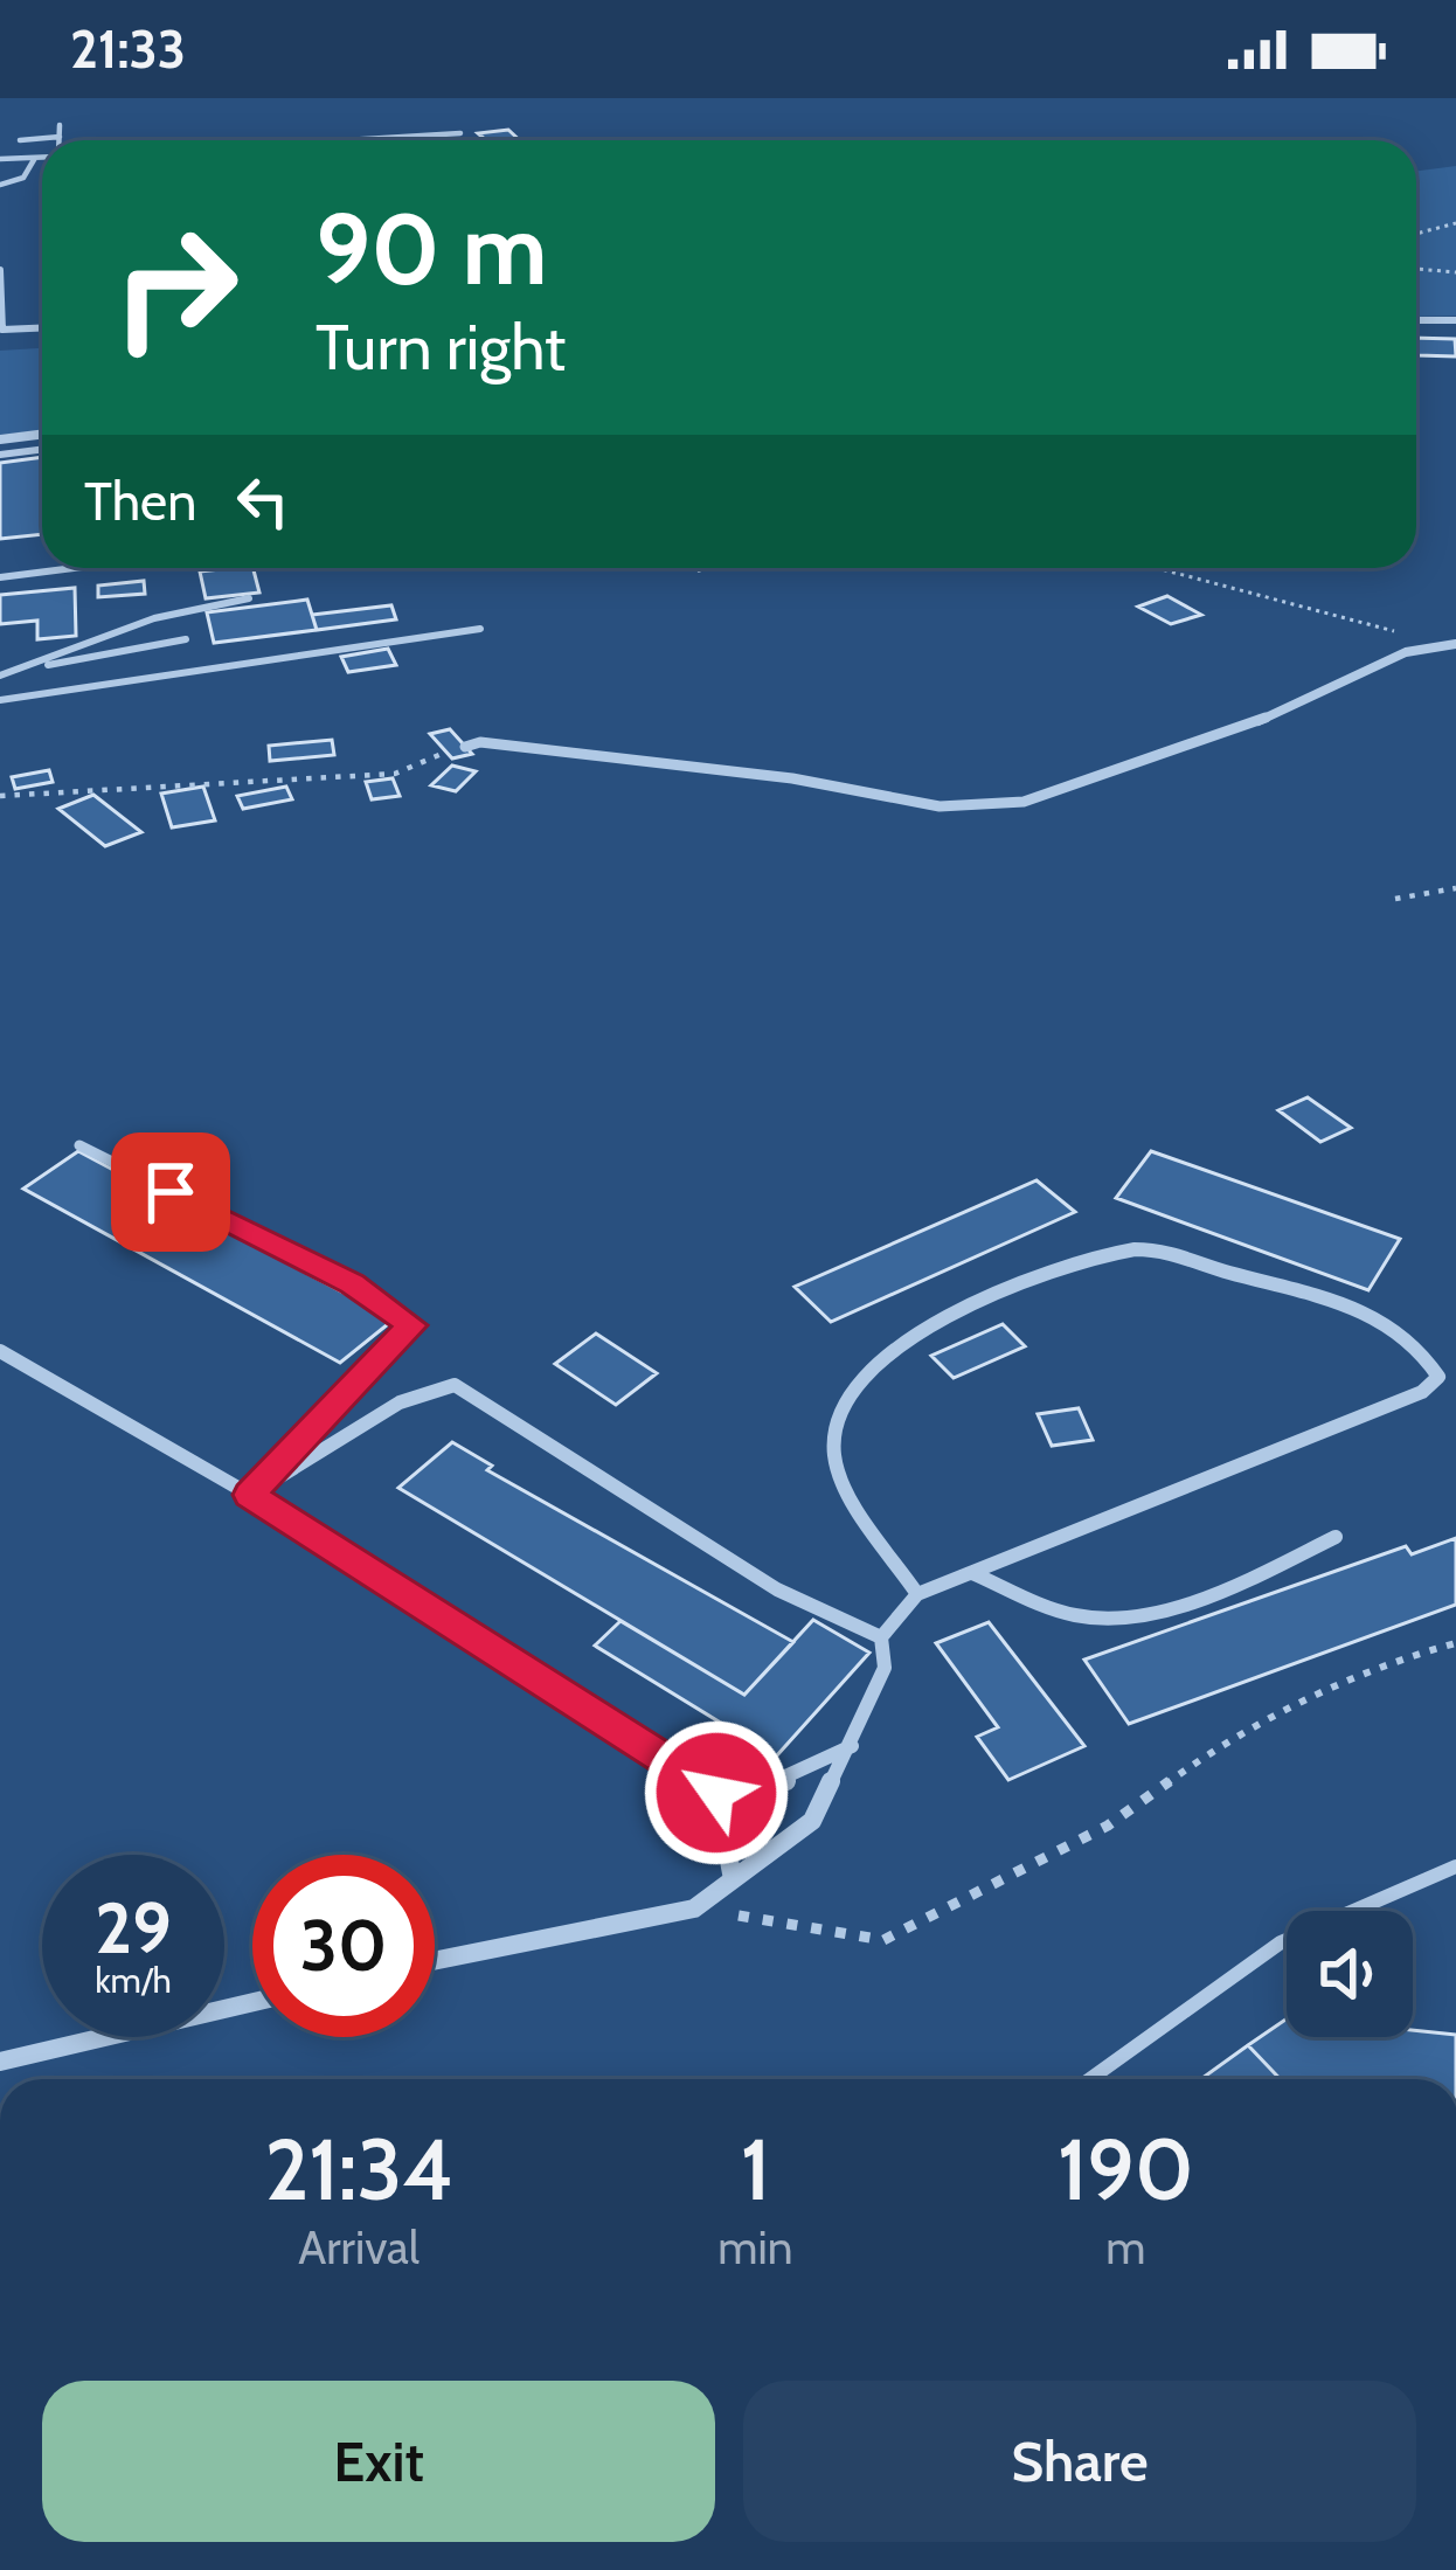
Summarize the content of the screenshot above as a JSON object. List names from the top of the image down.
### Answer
{
  "page": {
    "status": "21:33",
    "turn": ["90 m", "Turn right"],
    "then": "Then",
    "speed": "29 km/h",
    "limit": "30",
    "eta": [
      "21:34",
      "Arrival",
      "1",
      "min",
      "190",
      "m"
    ],
    "buttons": ["Exit", "Share"]
  }
}
